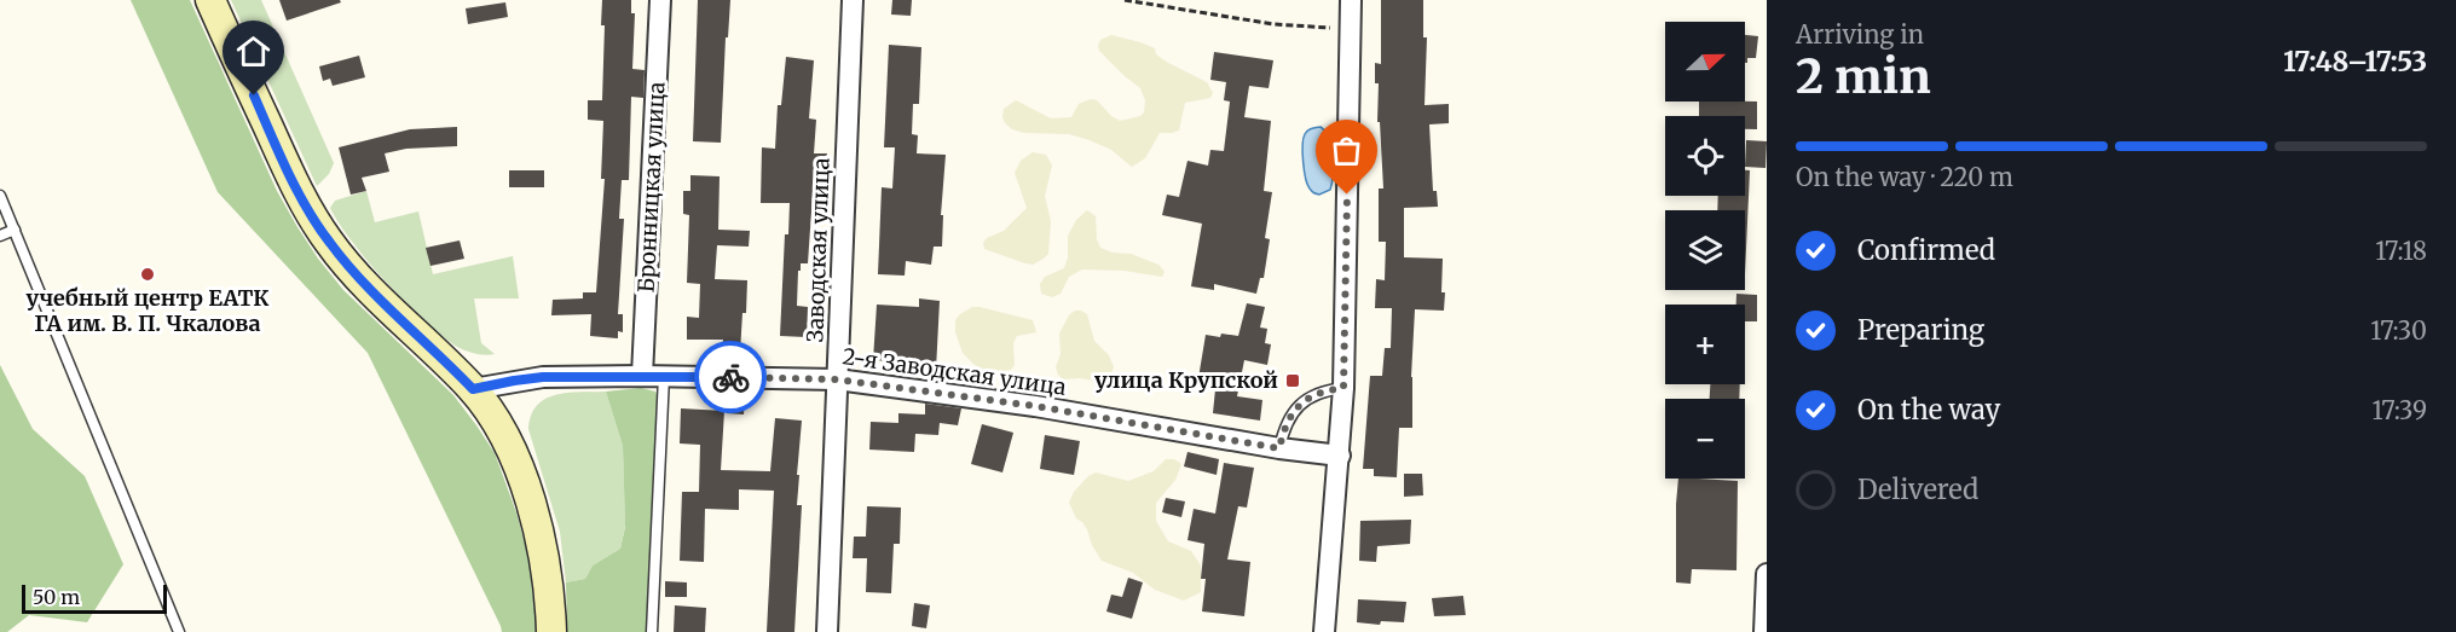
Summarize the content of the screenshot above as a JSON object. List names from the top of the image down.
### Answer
{
  "streets": {
    "street": ["Бронницкая улица", "Заводская улица", "2-я Заводская улица"]
  },
  "crossings": [
    ["Бронницкая улица", "2-я Заводская улица"],
    ["Заводская улица", "2-я Заводская улица"]
  ],
  "places": {
    "other": ["учебный центр ЕАТК ГА им. В. П. Чкалова"],
    "transit": ["улица Крупской"]
  },
  "scale_bar": "50 m",
  "north": "right",
  "page": {
    "heading": ["2 min", "Arriving in", "17:48–17:53"],
    "map_buttons": ["+", "−"],
    "bar": "On the way · 220 m",
    "list": [
      ["Confirmed", "17:18"],
      ["Preparing", "17:30"],
      ["On the way", "17:39"],
      "Delivered"
    ],
    "scale": "50 m"
  }
}
